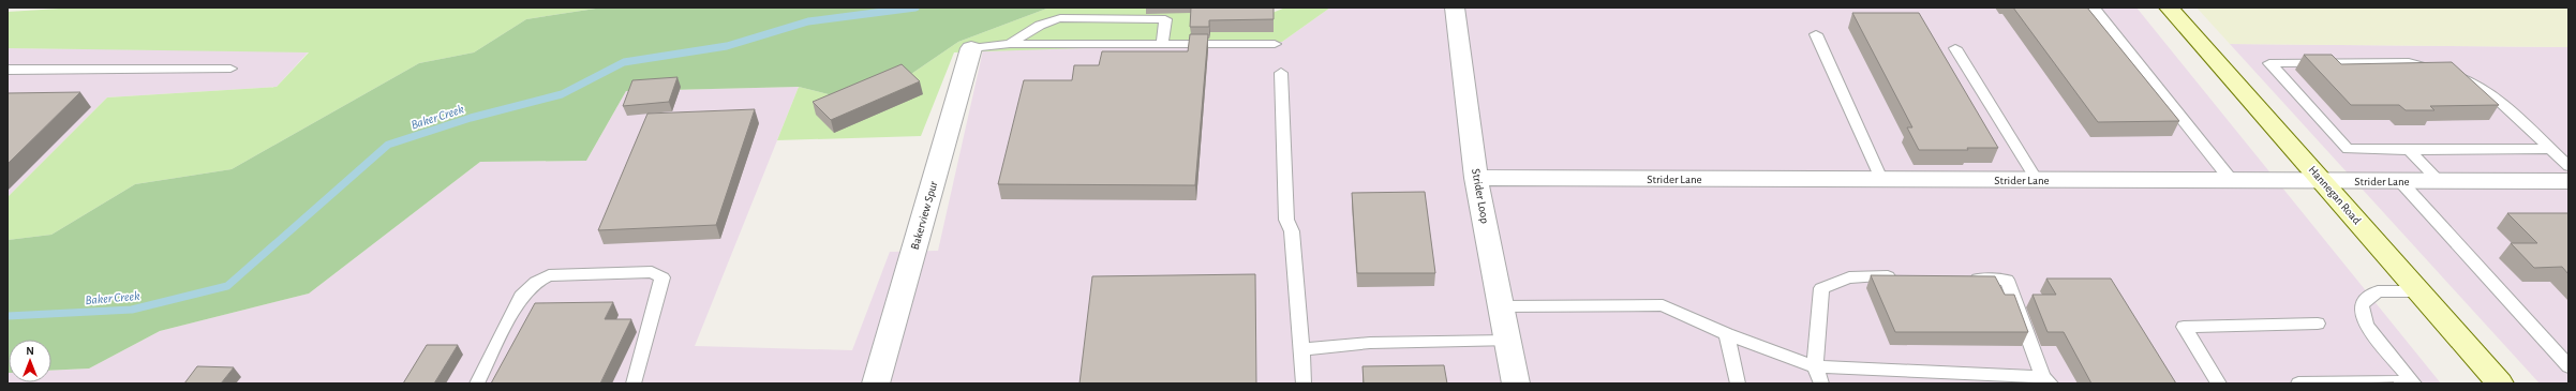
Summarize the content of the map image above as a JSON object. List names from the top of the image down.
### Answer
{
  "streets": {
    "main road": ["Hannegan Road"],
    "street": ["Strider Lane", "Strider Loop", "Bakerview Spur"]
  },
  "crossings": [
    ["Strider Lane", "Hannegan Road"],
    ["Strider Lane", "Strider Loop"]
  ],
  "water": ["Baker Creek"],
  "north": "top"
}
